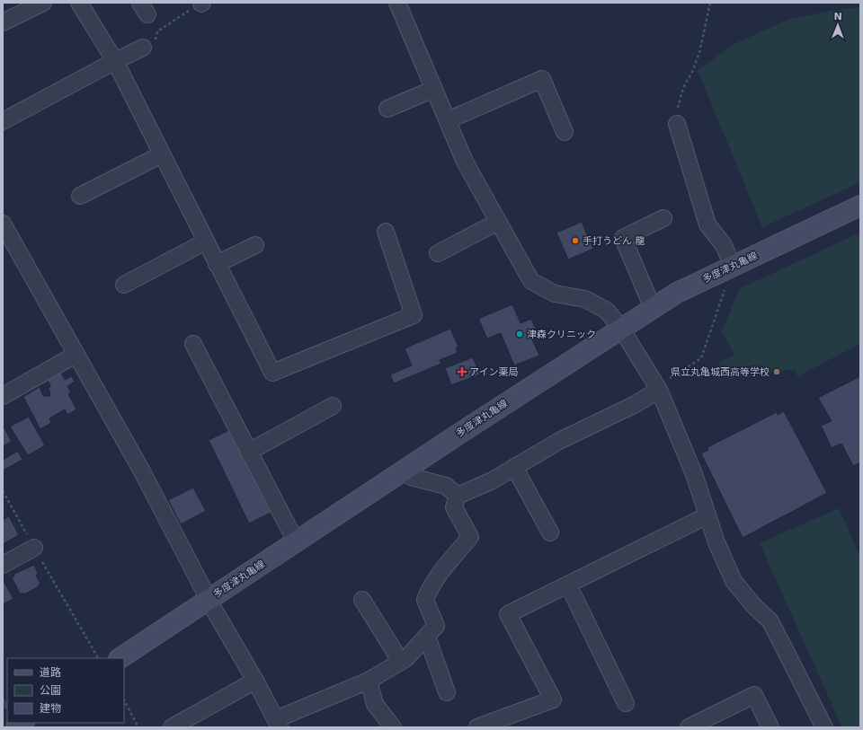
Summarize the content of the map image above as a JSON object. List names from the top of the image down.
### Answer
{
  "streets": {
    "main road": ["多度津丸亀線"]
  },
  "places": {
    "other": ["手打うどん 龍", "津森クリニック", "県立丸亀城西高等学校"],
    "health": ["アイン薬局"]
  },
  "legend": ["道路", "公園", "建物"],
  "north": "top"
}
